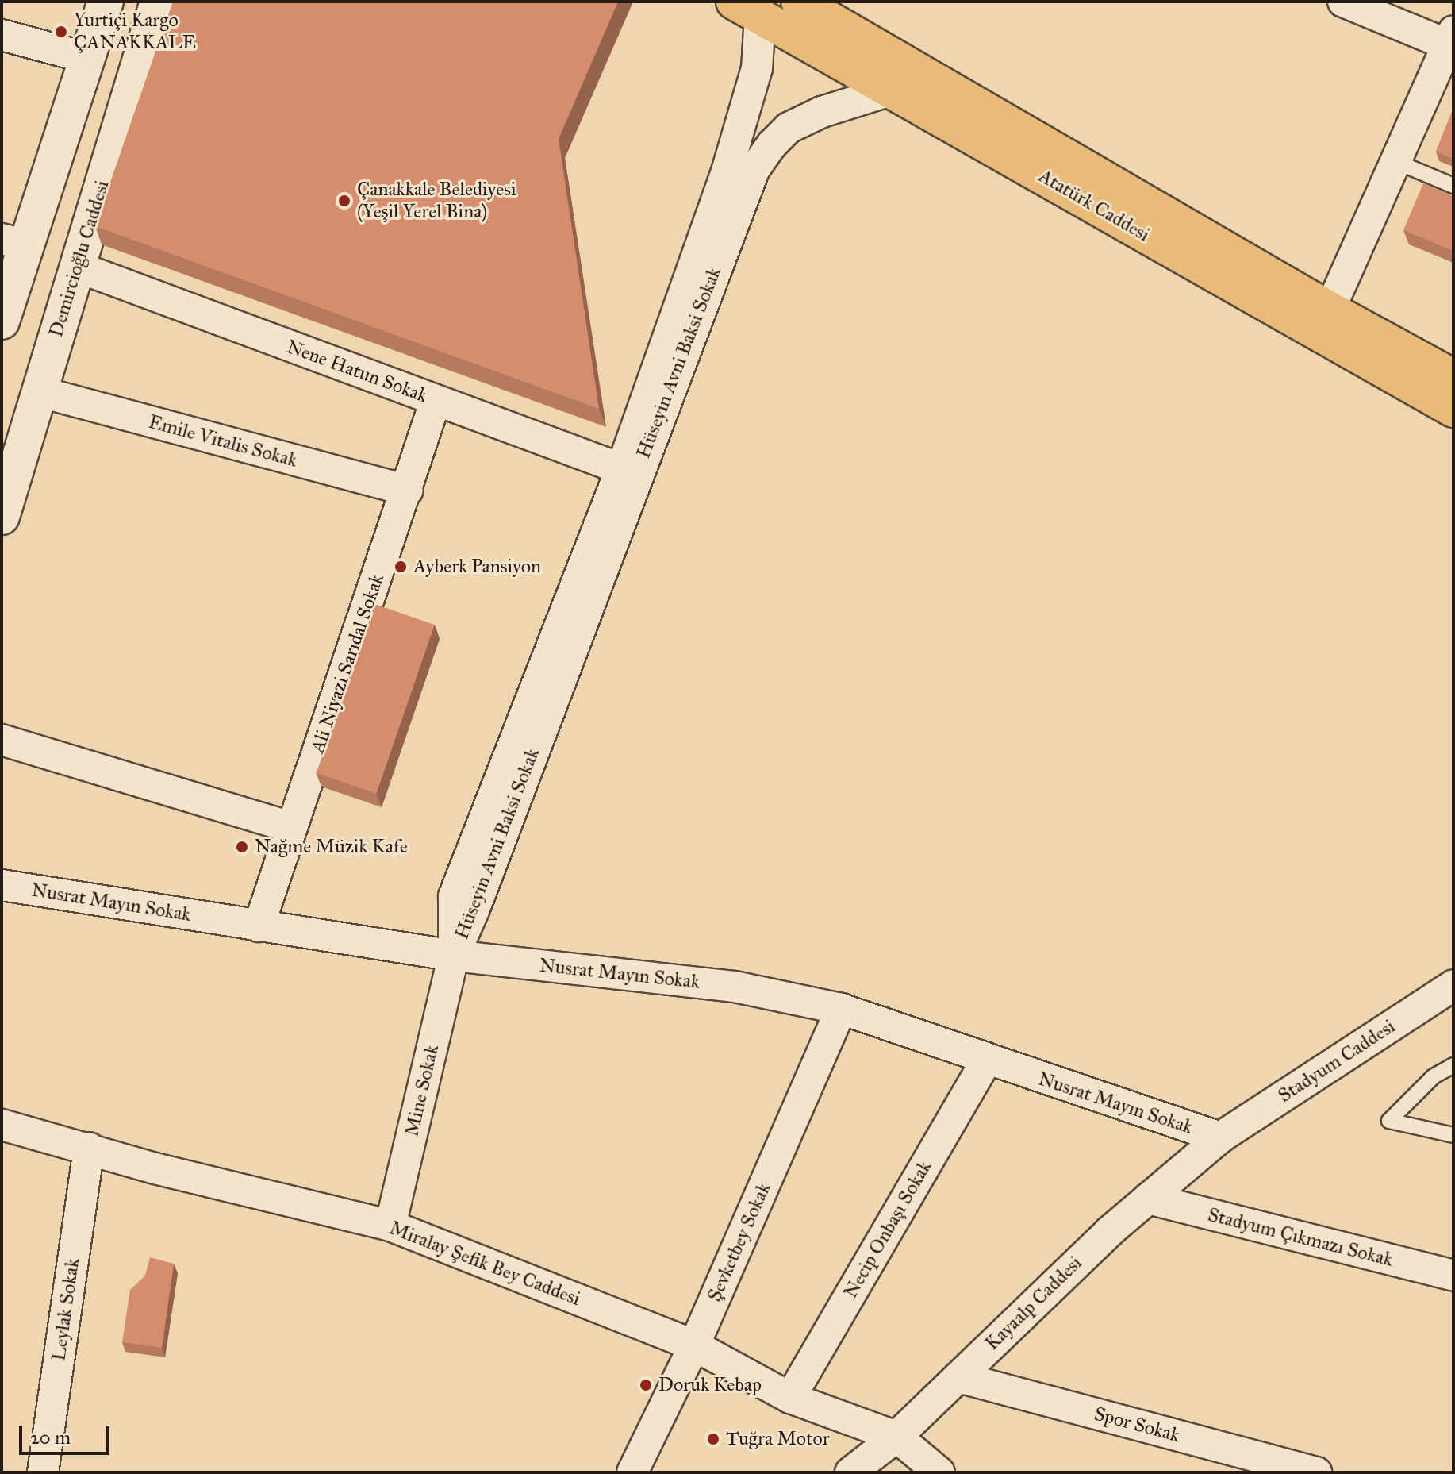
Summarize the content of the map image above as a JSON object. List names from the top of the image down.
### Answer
{
  "streets": {
    "highway": ["Atatürk Caddesi"],
    "main road": ["Demircioğlu Caddesi"],
    "street": [
      "Hüseyin Avni Baksi Sokak",
      "Nene Hatun Sokak",
      "Emile Vitalis Sokak",
      "Ali Niyazi Sarıdal Sokak",
      "Nusrat Mayın Sokak",
      "Stadyum Caddesi",
      "Mine Sokak",
      "Necip Onbaşı Sokak",
      "Stadyum Çıkmazı Sokak",
      "Şevketbey Sokak",
      "Miralay Şefik Bey Caddesi",
      "Kayaalp Caddesi",
      "Leylak Sokak",
      "Spor Sokak"
    ]
  },
  "crossings": [
    ["Atatürk Caddesi", "Hüseyin Avni Baksi Sokak"],
    ["Demircioğlu Caddesi", "Nene Hatun Sokak"],
    ["Demircioğlu Caddesi", "Emile Vitalis Sokak"],
    ["Hüseyin Avni Baksi Sokak", "Nene Hatun Sokak"],
    ["Hüseyin Avni Baksi Sokak", "Nusrat Mayın Sokak"],
    ["Hüseyin Avni Baksi Sokak", "Mine Sokak"],
    ["Nene Hatun Sokak", "Ali Niyazi Sarıdal Sokak"],
    ["Emile Vitalis Sokak", "Ali Niyazi Sarıdal Sokak"],
    ["Ali Niyazi Sarıdal Sokak", "Nusrat Mayın Sokak"],
    ["Nusrat Mayın Sokak", "Stadyum Caddesi"],
    ["Nusrat Mayın Sokak", "Mine Sokak"],
    ["Nusrat Mayın Sokak", "Necip Onbaşı Sokak"],
    ["Nusrat Mayın Sokak", "Şevketbey Sokak"],
    ["Nusrat Mayın Sokak", "Kayaalp Caddesi"],
    ["Stadyum Caddesi", "Kayaalp Caddesi"],
    ["Mine Sokak", "Miralay Şefik Bey Caddesi"],
    ["Necip Onbaşı Sokak", "Miralay Şefik Bey Caddesi"],
    ["Stadyum Çıkmazı Sokak", "Kayaalp Caddesi"],
    ["Şevketbey Sokak", "Miralay Şefik Bey Caddesi"],
    ["Miralay Şefik Bey Caddesi", "Kayaalp Caddesi"],
    ["Miralay Şefik Bey Caddesi", "Leylak Sokak"],
    ["Kayaalp Caddesi", "Spor Sokak"]
  ],
  "places": [
    "Yurtiçi Kargo ÇANAKKALE",
    "Çanakkale Belediyesi (Yeşil Yerel Bina)",
    "Ayberk Pansiyon",
    "Nağme Müzik Kafe",
    "Doruk Kebap",
    "Tuğra Motor"
  ],
  "scale_bar": "20 m"
}
